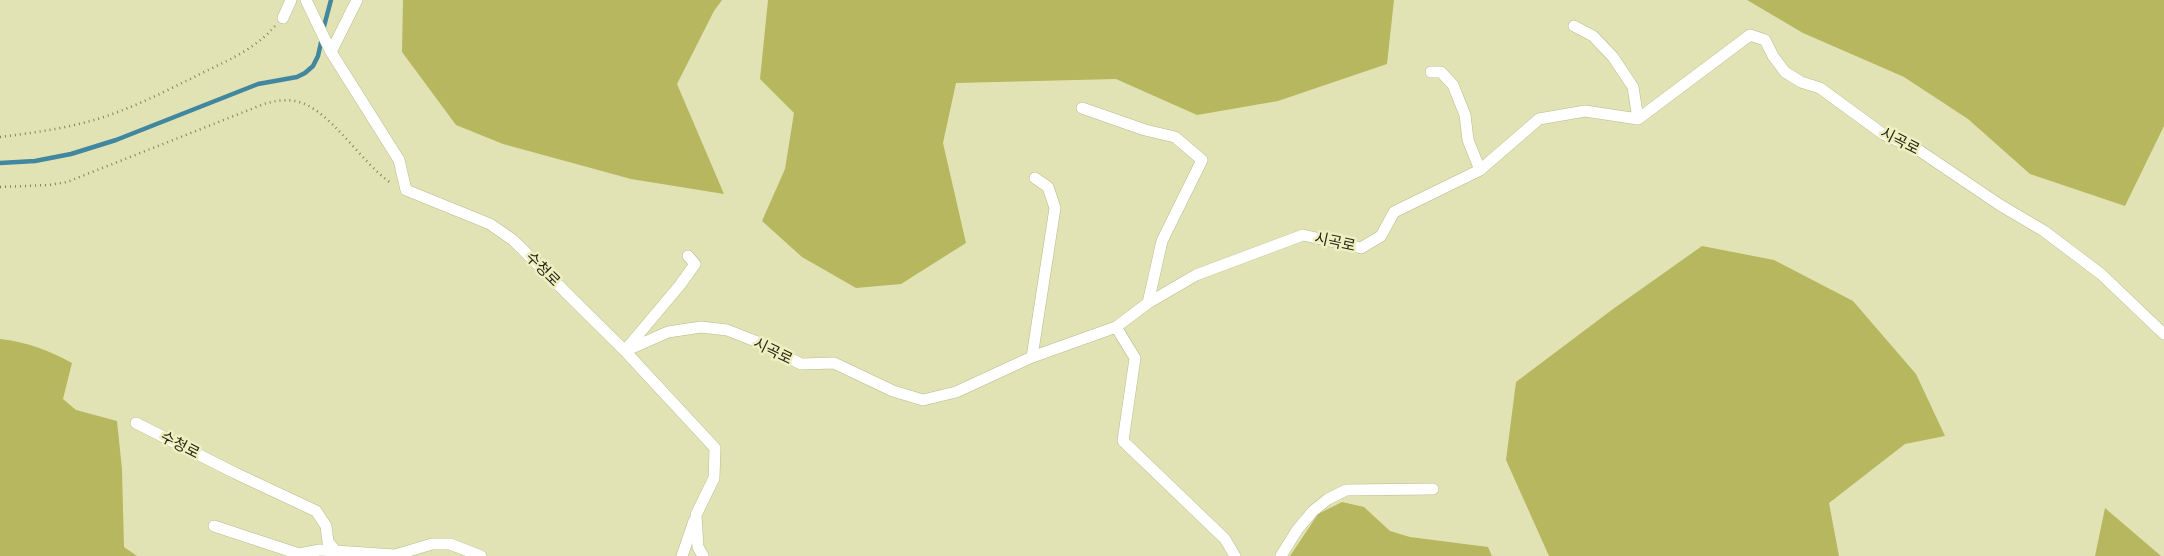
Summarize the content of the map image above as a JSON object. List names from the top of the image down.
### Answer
{
  "streets": {
    "street": ["시곡로", "수청로"]
  },
  "crossings": [
    ["시곡로", "수청로"]
  ]
}
